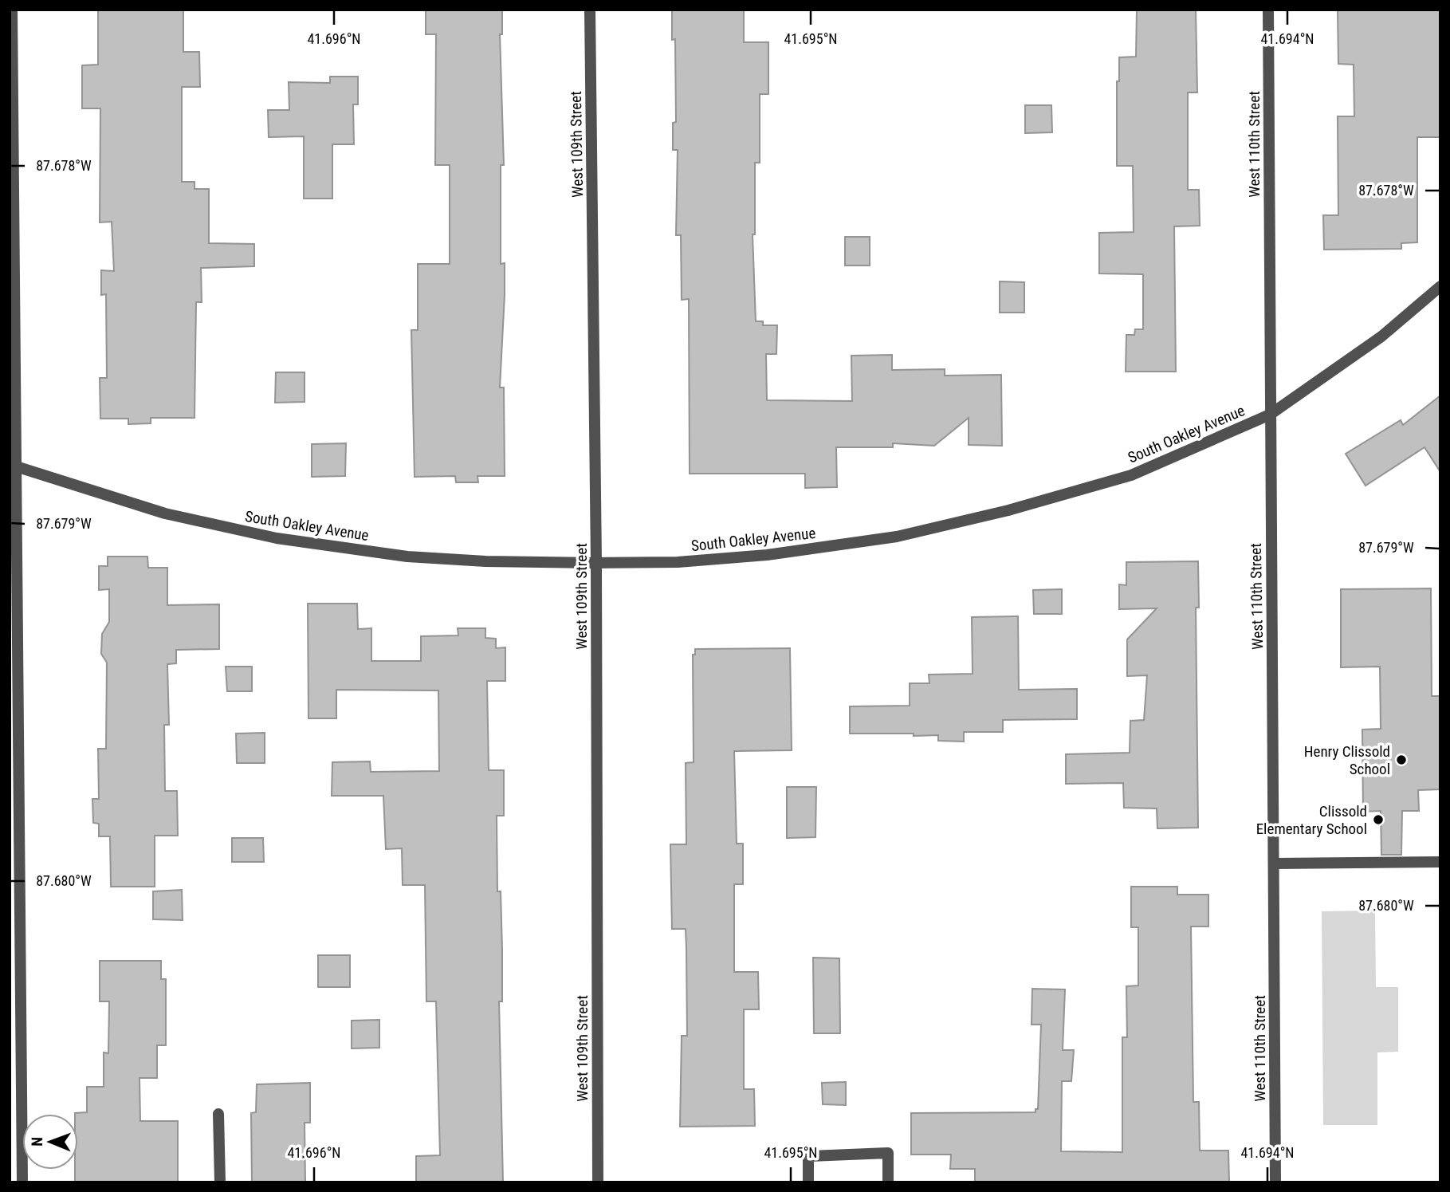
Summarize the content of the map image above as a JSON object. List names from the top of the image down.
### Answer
{
  "streets": {
    "street": ["West 109th Street", "West 110th Street", "South Oakley Avenue"]
  },
  "crossings": [
    ["West 109th Street", "South Oakley Avenue"],
    ["West 110th Street", "South Oakley Avenue"]
  ],
  "places": ["Henry Clissold School", "Clissold Elementary School"],
  "north": "left",
  "coordinates": [
    "41.696°N",
    "41.695°N",
    "41.694°N",
    "87.678°W",
    "87.679°W",
    "87.680°W"
  ]
}
